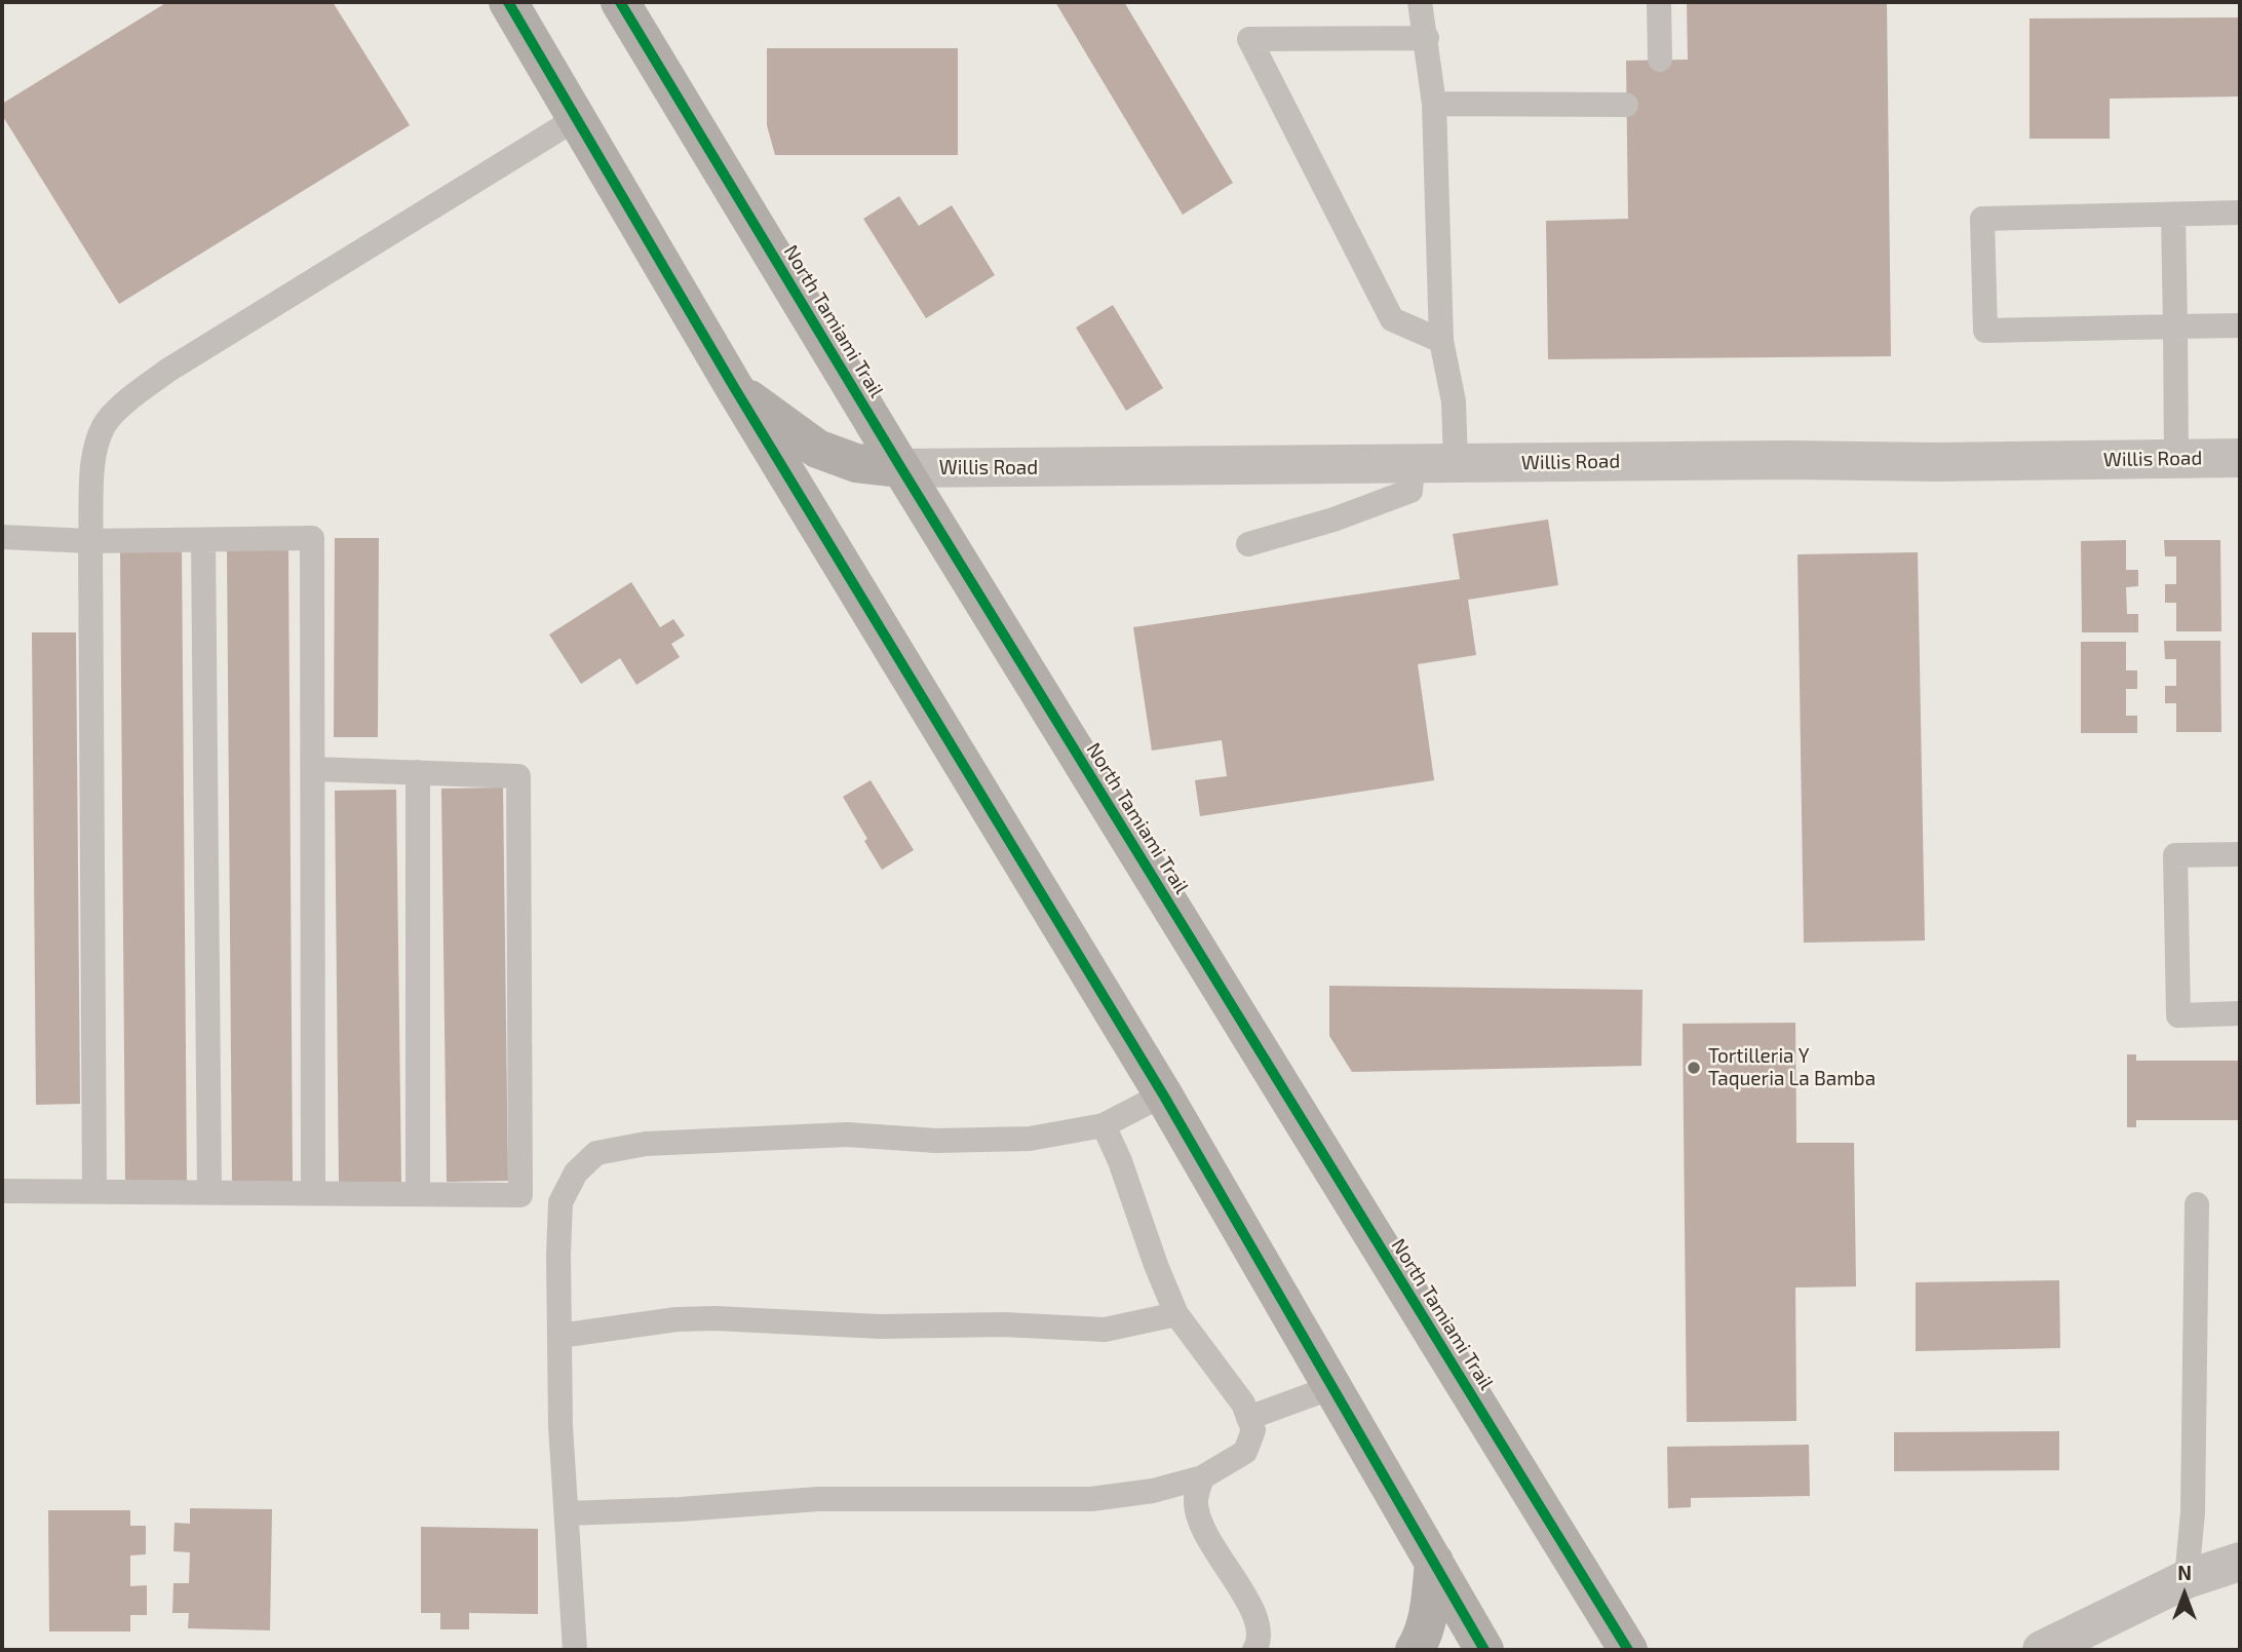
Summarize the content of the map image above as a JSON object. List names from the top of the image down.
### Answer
{
  "streets": {
    "main road": ["North Tamiami Trail"],
    "street": ["Willis Road"]
  },
  "crossings": [
    ["North Tamiami Trail", "Willis Road"]
  ],
  "places": ["Tortilleria Y Taqueria La Bamba"],
  "north": "top"
}
